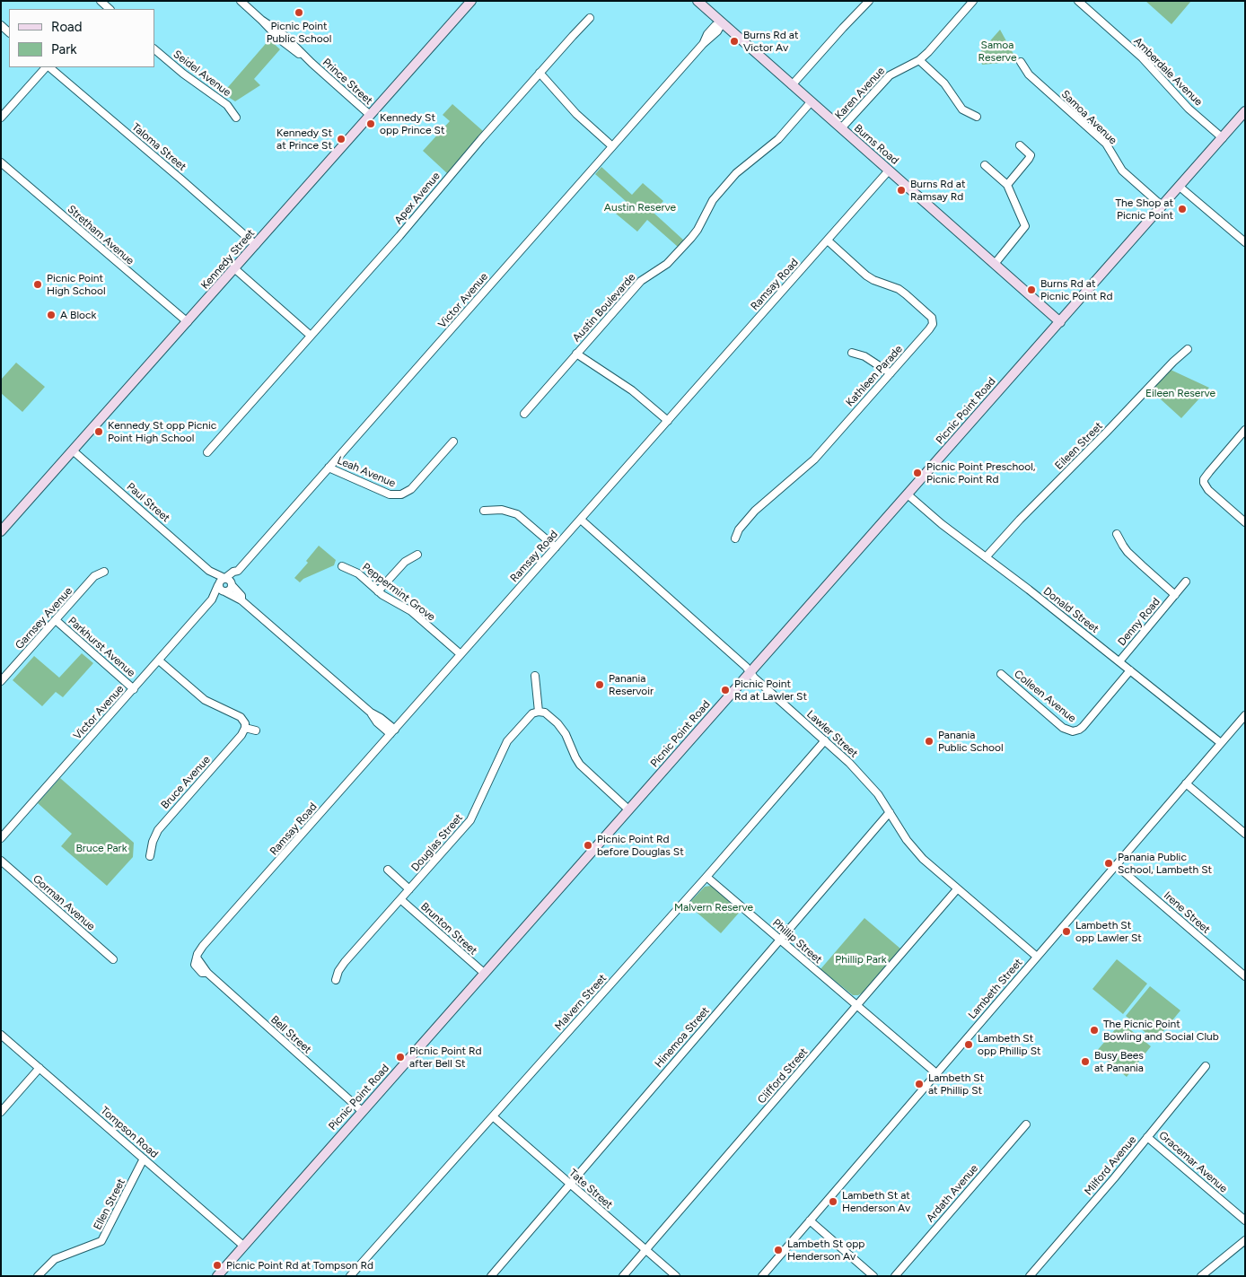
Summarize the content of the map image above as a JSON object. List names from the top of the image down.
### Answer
{
  "streets": {
    "street": [
      "Amberdale Avenue",
      "Seidel Avenue",
      "Prince Street",
      "Karen Avenue",
      "Samoa Avenue",
      "Burns Road",
      "Taloma Street",
      "Apex Avenue",
      "Stretham Avenue",
      "Kennedy Street",
      "Ramsay Road",
      "Victor Avenue",
      "Austin Boulevarde",
      "Kathleen Parade",
      "Picnic Point Road",
      "Eileen Street",
      "Leah Avenue",
      "Paul Street",
      "Peppermint Grove",
      "Donald Street",
      "Garnsey Avenue",
      "Denny Road",
      "Parkhurst Avenue",
      "Colleen Avenue",
      "Lawler Street",
      "Bruce Avenue",
      "Douglas Street",
      "Gorman Avenue",
      "Irene Street",
      "Brunton Street",
      "Phillip Street",
      "Lambeth Street",
      "Malvern Street",
      "Bell Street",
      "Hinemoa Street",
      "Clifford Street",
      "Tompson Road",
      "Gracemar Avenue",
      "Milford Avenue",
      "Tate Street",
      "Ardath Avenue",
      "Ellen Street"
    ]
  },
  "crossings": [
    ["Amberdale Avenue", "Picnic Point Road"],
    ["Prince Street", "Kennedy Street"],
    ["Karen Avenue", "Burns Road"],
    ["Samoa Avenue", "Picnic Point Road"],
    ["Burns Road", "Ramsay Road"],
    ["Burns Road", "Victor Avenue"],
    ["Burns Road", "Austin Boulevarde"],
    ["Burns Road", "Picnic Point Road"],
    ["Taloma Street", "Kennedy Street"],
    ["Stretham Avenue", "Kennedy Street"],
    ["Kennedy Street", "Paul Street"],
    ["Ramsay Road", "Austin Boulevarde"],
    ["Ramsay Road", "Kathleen Parade"],
    ["Ramsay Road", "Peppermint Grove"],
    ["Ramsay Road", "Lawler Street"],
    ["Ramsay Road", "Bell Street"],
    ["Victor Avenue", "Leah Avenue"],
    ["Victor Avenue", "Paul Street"],
    ["Victor Avenue", "Parkhurst Avenue"],
    ["Picnic Point Road", "Donald Street"],
    ["Picnic Point Road", "Lawler Street"],
    ["Picnic Point Road", "Brunton Street"],
    ["Picnic Point Road", "Bell Street"],
    ["Picnic Point Road", "Tompson Road"],
    ["Eileen Street", "Donald Street"],
    ["Donald Street", "Denny Road"],
    ["Donald Street", "Colleen Avenue"],
    ["Donald Street", "Lambeth Street"],
    ["Garnsey Avenue", "Parkhurst Avenue"],
    ["Lawler Street", "Lambeth Street"],
    ["Lawler Street", "Malvern Street"],
    ["Lawler Street", "Hinemoa Street"],
    ["Lawler Street", "Clifford Street"],
    ["Douglas Street", "Brunton Street"],
    ["Irene Street", "Lambeth Street"],
    ["Phillip Street", "Lambeth Street"],
    ["Phillip Street", "Malvern Street"],
    ["Phillip Street", "Hinemoa Street"],
    ["Phillip Street", "Clifford Street"],
    ["Malvern Street", "Tate Street"],
    ["Hinemoa Street", "Tate Street"],
    ["Clifford Street", "Tate Street"],
    ["Tompson Road", "Ellen Street"],
    ["Gracemar Avenue", "Milford Avenue"]
  ],
  "parks": [
    "Samoa Reserve",
    "Austin Reserve",
    "Eileen Reserve",
    "Bruce Park",
    "Malvern Reserve",
    "Phillip Park"
  ],
  "places": [
    "Picnic Point Public School",
    "Burns Rd at Victor Av",
    "Kennedy St opp Prince St",
    "Kennedy St at Prince St",
    "Burns Rd at Ramsay Rd",
    "The Shop at Picnic Point",
    "Picnic Point High School",
    "Burns Rd at Picnic Point Rd",
    "A Block",
    "Kennedy St opp Picnic Point High School",
    "Picnic Point Preschool, Picnic Point Rd",
    "Panania Reservoir",
    "Picnic Point Rd at Lawler St",
    "Panania Public School",
    "Picnic Point Rd before Douglas St",
    "Panania Public School, Lambeth St",
    "Lambeth St opp Lawler St",
    "The Picnic Point Bowling and Social Club",
    "Lambeth St opp Phillip St",
    "Picnic Point Rd after Bell St",
    "Busy Bees at Panania",
    "Lambeth St at Phillip St",
    "Lambeth St at Henderson Av",
    "Lambeth St opp Henderson Av",
    "Picnic Point Rd at Tompson Rd"
  ],
  "legend": ["Road", "Park"]
}
